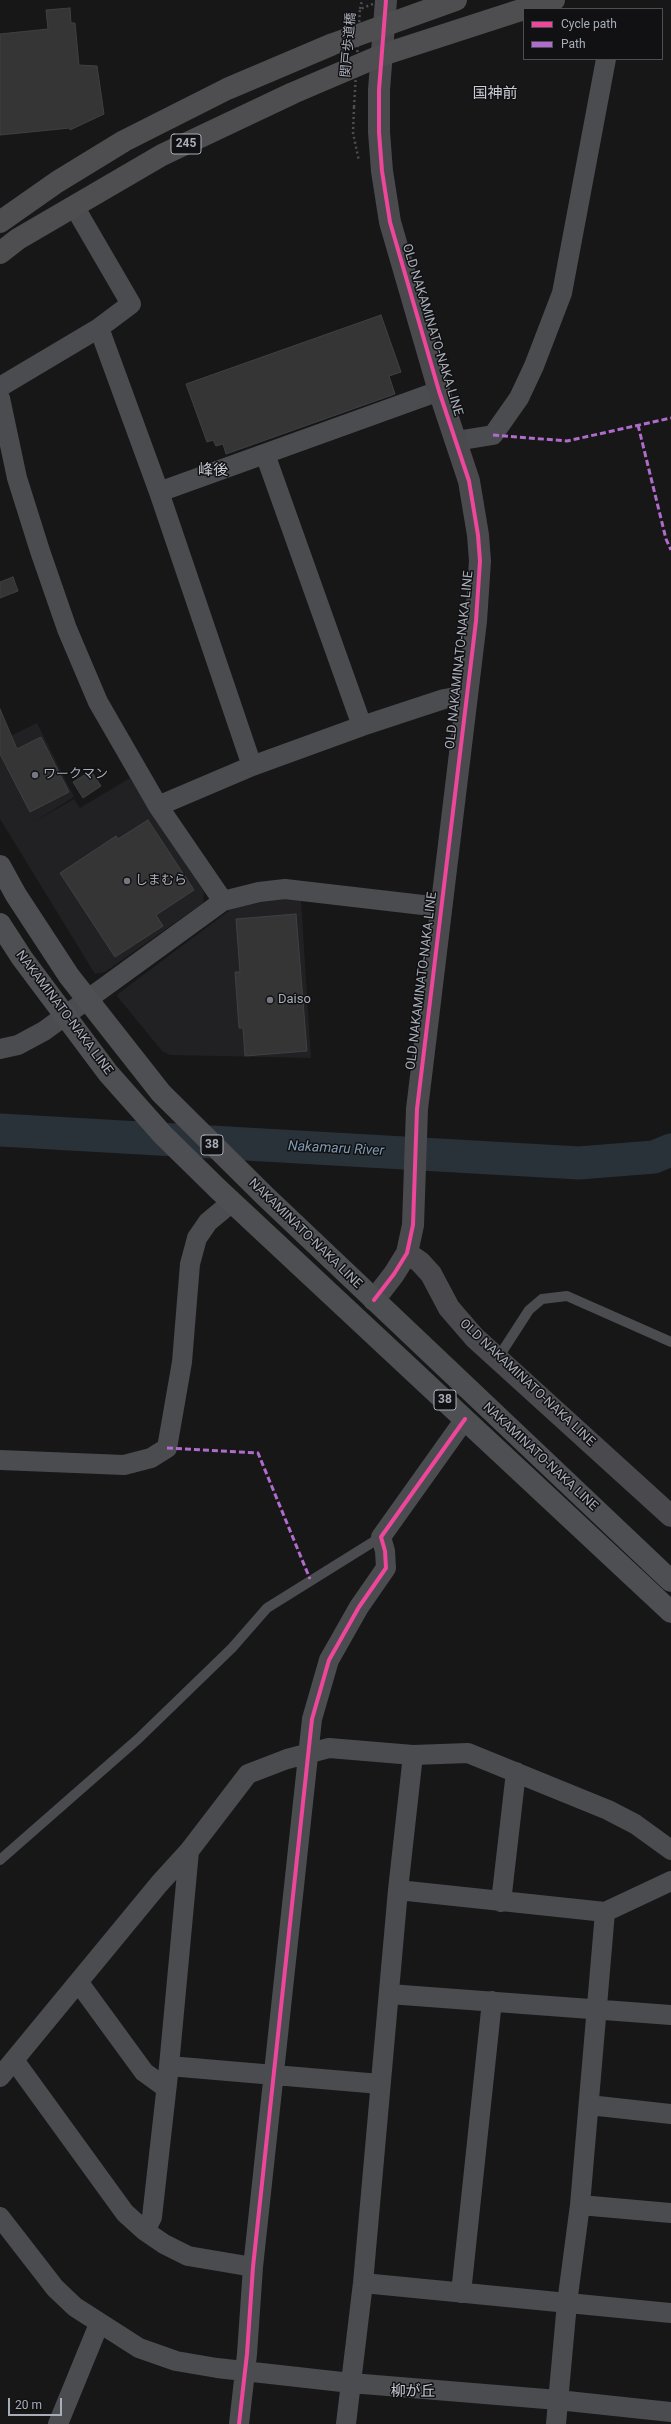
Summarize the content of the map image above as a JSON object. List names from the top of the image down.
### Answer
{
  "streets": {
    "highway": ["245"],
    "main road": ["NAKAMINATO-NAKA LINE", "38"],
    "street": ["OLD NAKAMINATO-NAKA LINE"],
    "path": ["関戸歩道橋"]
  },
  "crossings": [
    ["245", "OLD NAKAMINATO-NAKA LINE"]
  ],
  "districts": ["国神前", "峰後", "柳が丘"],
  "water": ["Nakamaru River"],
  "places": ["ワークマン", "しまむら", "Daiso"],
  "legend": ["Cycle path", "Path"],
  "scale_bar": "20 m"
}
